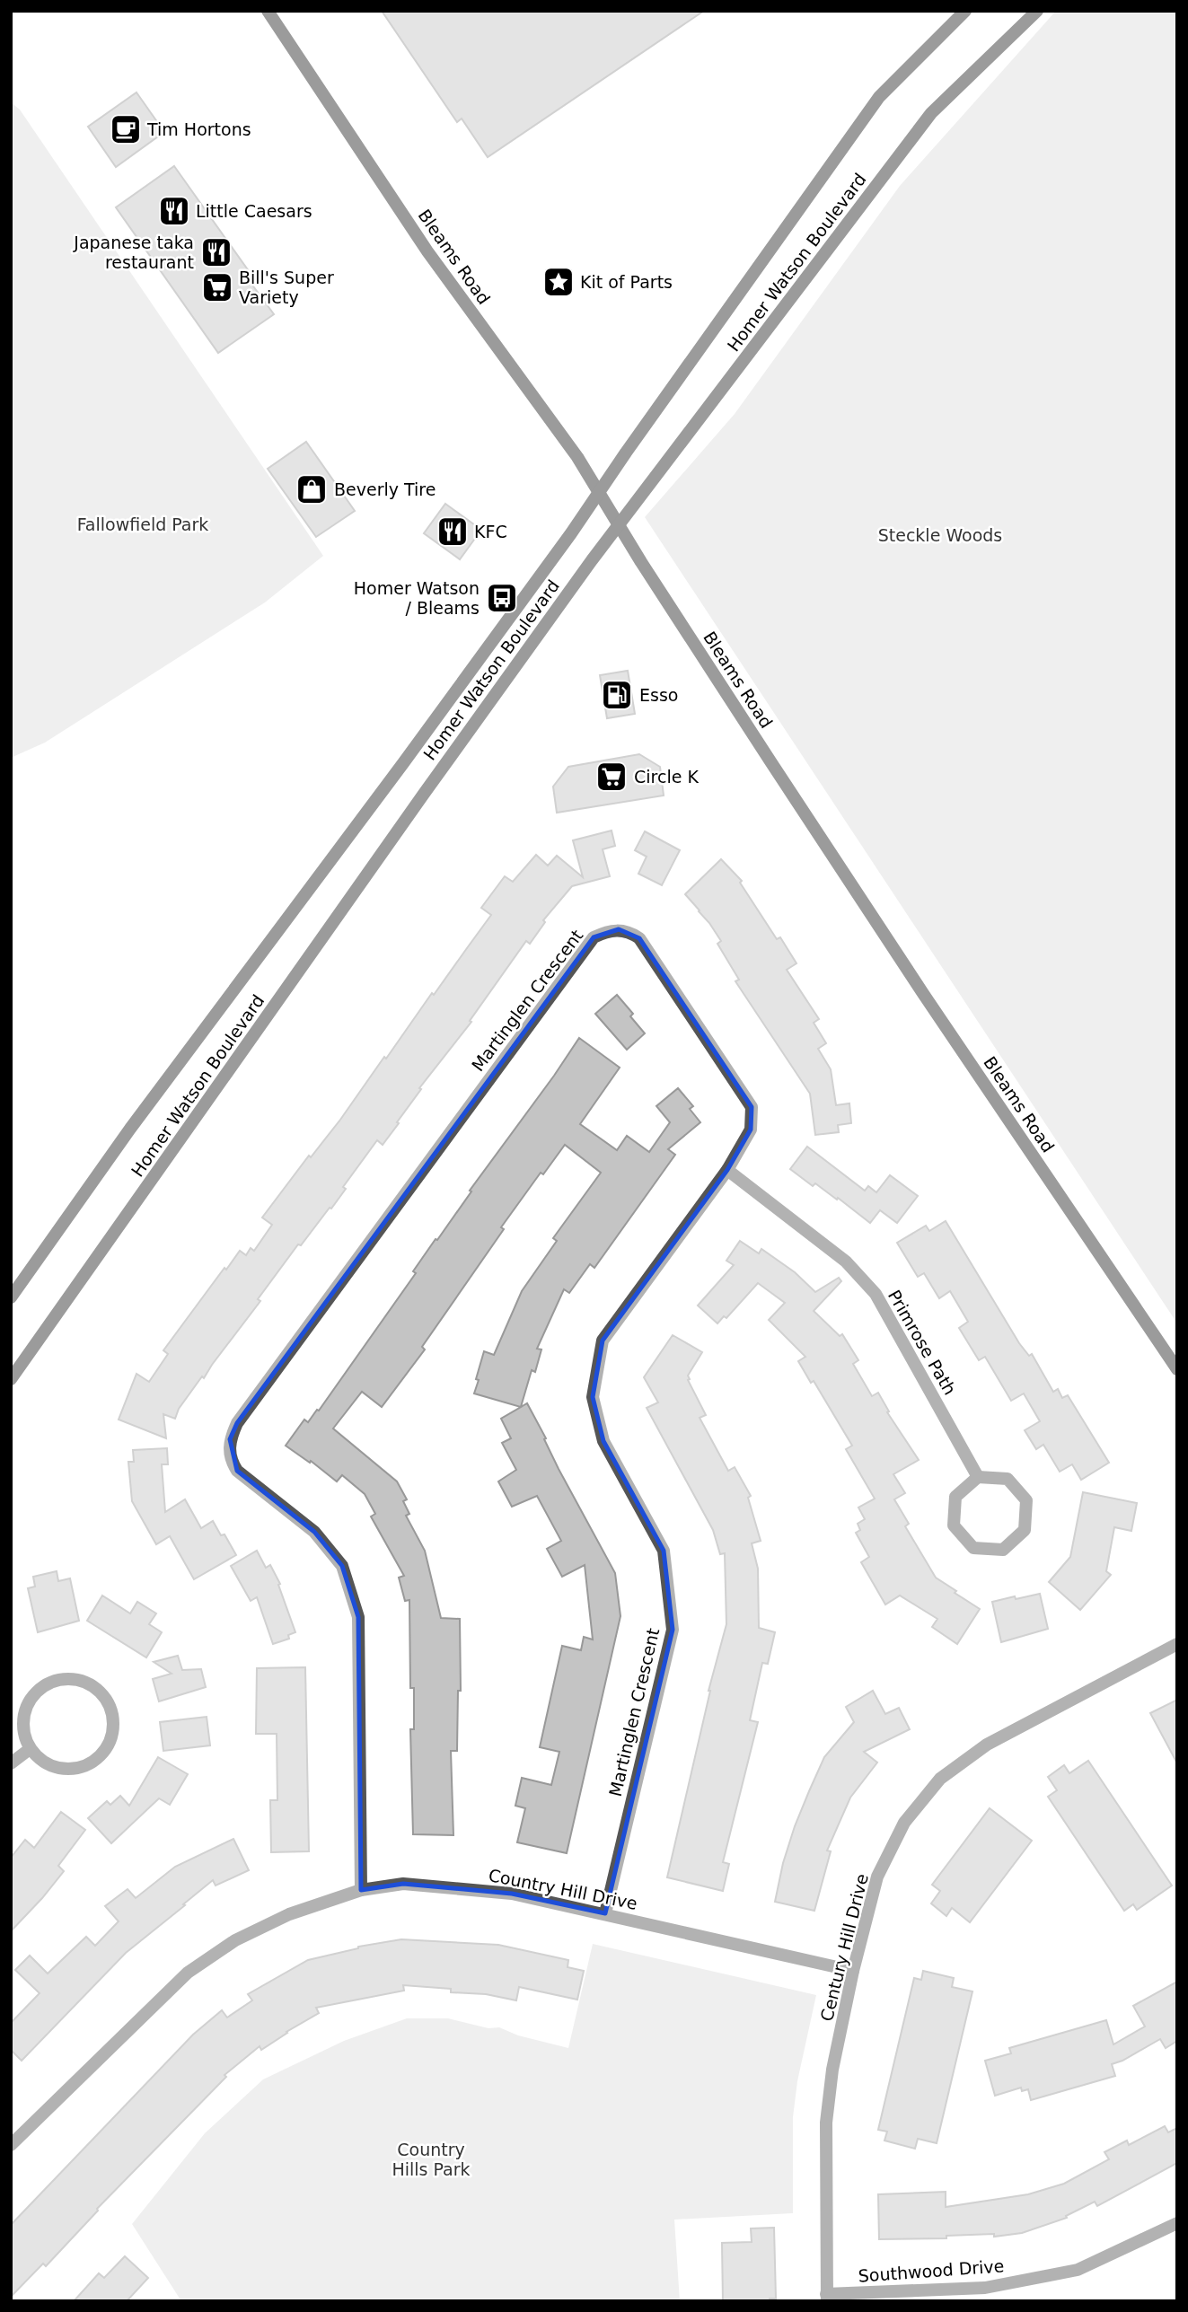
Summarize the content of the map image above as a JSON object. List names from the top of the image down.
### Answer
{
  "streets": {
    "main road": ["Bleams Road", "Homer Watson Boulevard"],
    "street": [
      "Martinglen Crescent",
      "Primrose Path",
      "Country Hill Drive",
      "Century Hill Drive",
      "Southwood Drive"
    ]
  },
  "crossings": [
    ["Bleams Road", "Homer Watson Boulevard"],
    ["Martinglen Crescent", "Primrose Path"],
    ["Martinglen Crescent", "Country Hill Drive"],
    ["Country Hill Drive", "Century Hill Drive"],
    ["Century Hill Drive", "Southwood Drive"]
  ],
  "parks": ["Fallowfield Park", "Steckle Woods", "Country Hills Park"],
  "places": {
    "cafe": ["Tim Hortons"],
    "restaurant": ["Little Caesars", "Japanese taka restaurant", "KFC"],
    "place": ["Kit of Parts"],
    "supermarket": ["Bill's Super Variety", "Circle K"],
    "shop": ["Beverly Tire"],
    "bus stop": ["Homer Watson / Bleams"],
    "fuel station": ["Esso"]
  }
}
